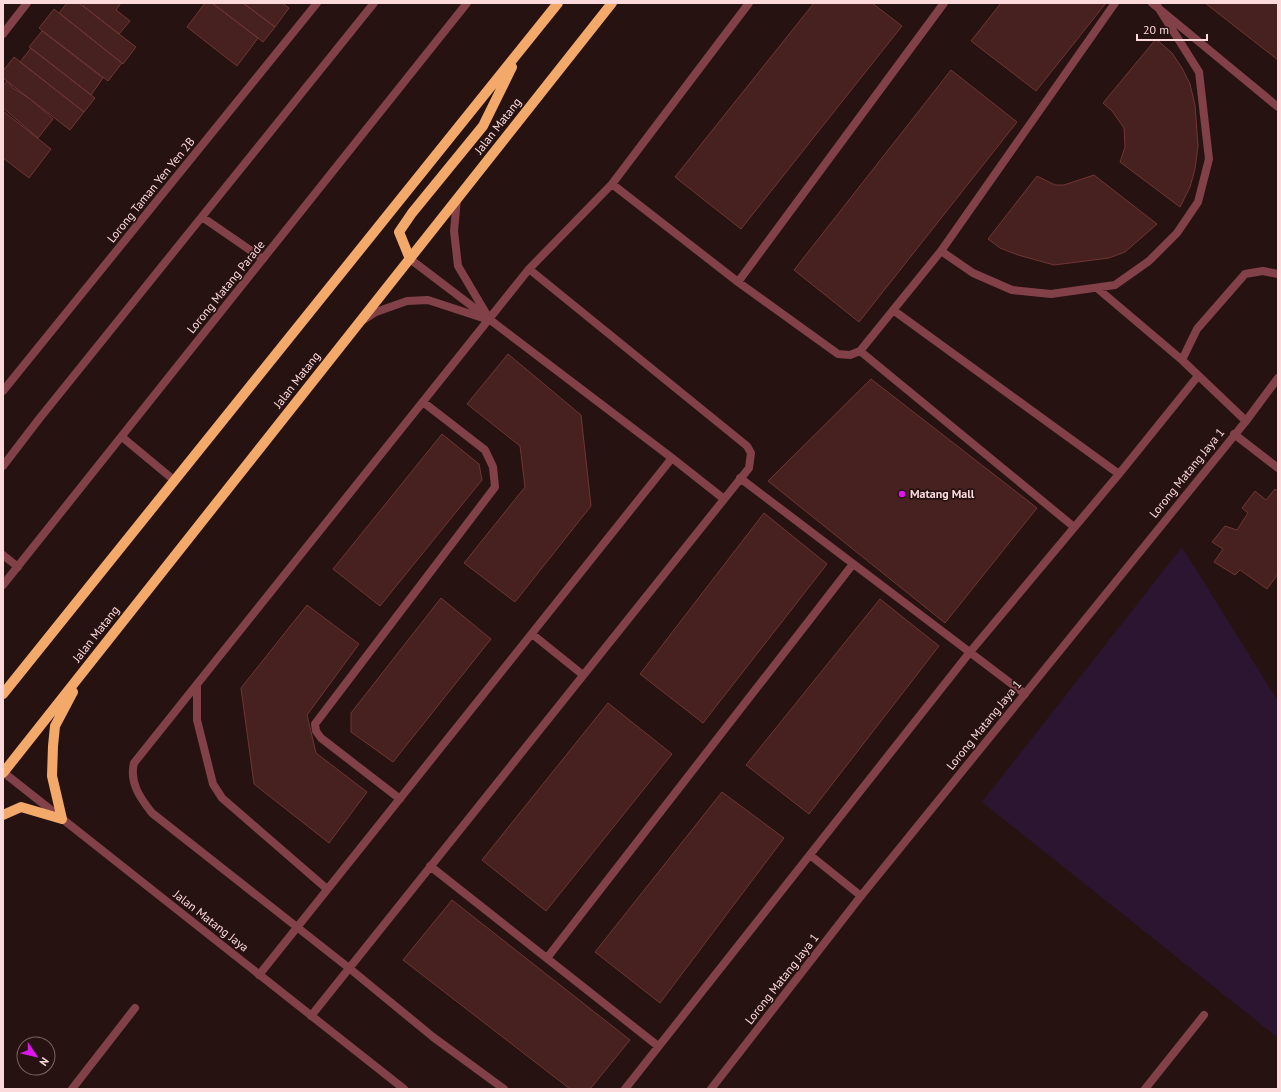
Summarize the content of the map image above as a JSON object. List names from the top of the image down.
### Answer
{
  "streets": {
    "main road": ["Jalan Matang"],
    "street": [
      "Lorong Taman Yen Yen 2B",
      "Lorong Matang Parade",
      "Lorong Matang Jaya 1",
      "Jalan Matang Jaya"
    ]
  },
  "crossings": [
    ["Jalan Matang", "Jalan Matang Jaya"]
  ],
  "places": ["Matang Mall"],
  "scale_bar": "20 m",
  "north": "bottom right"
}
